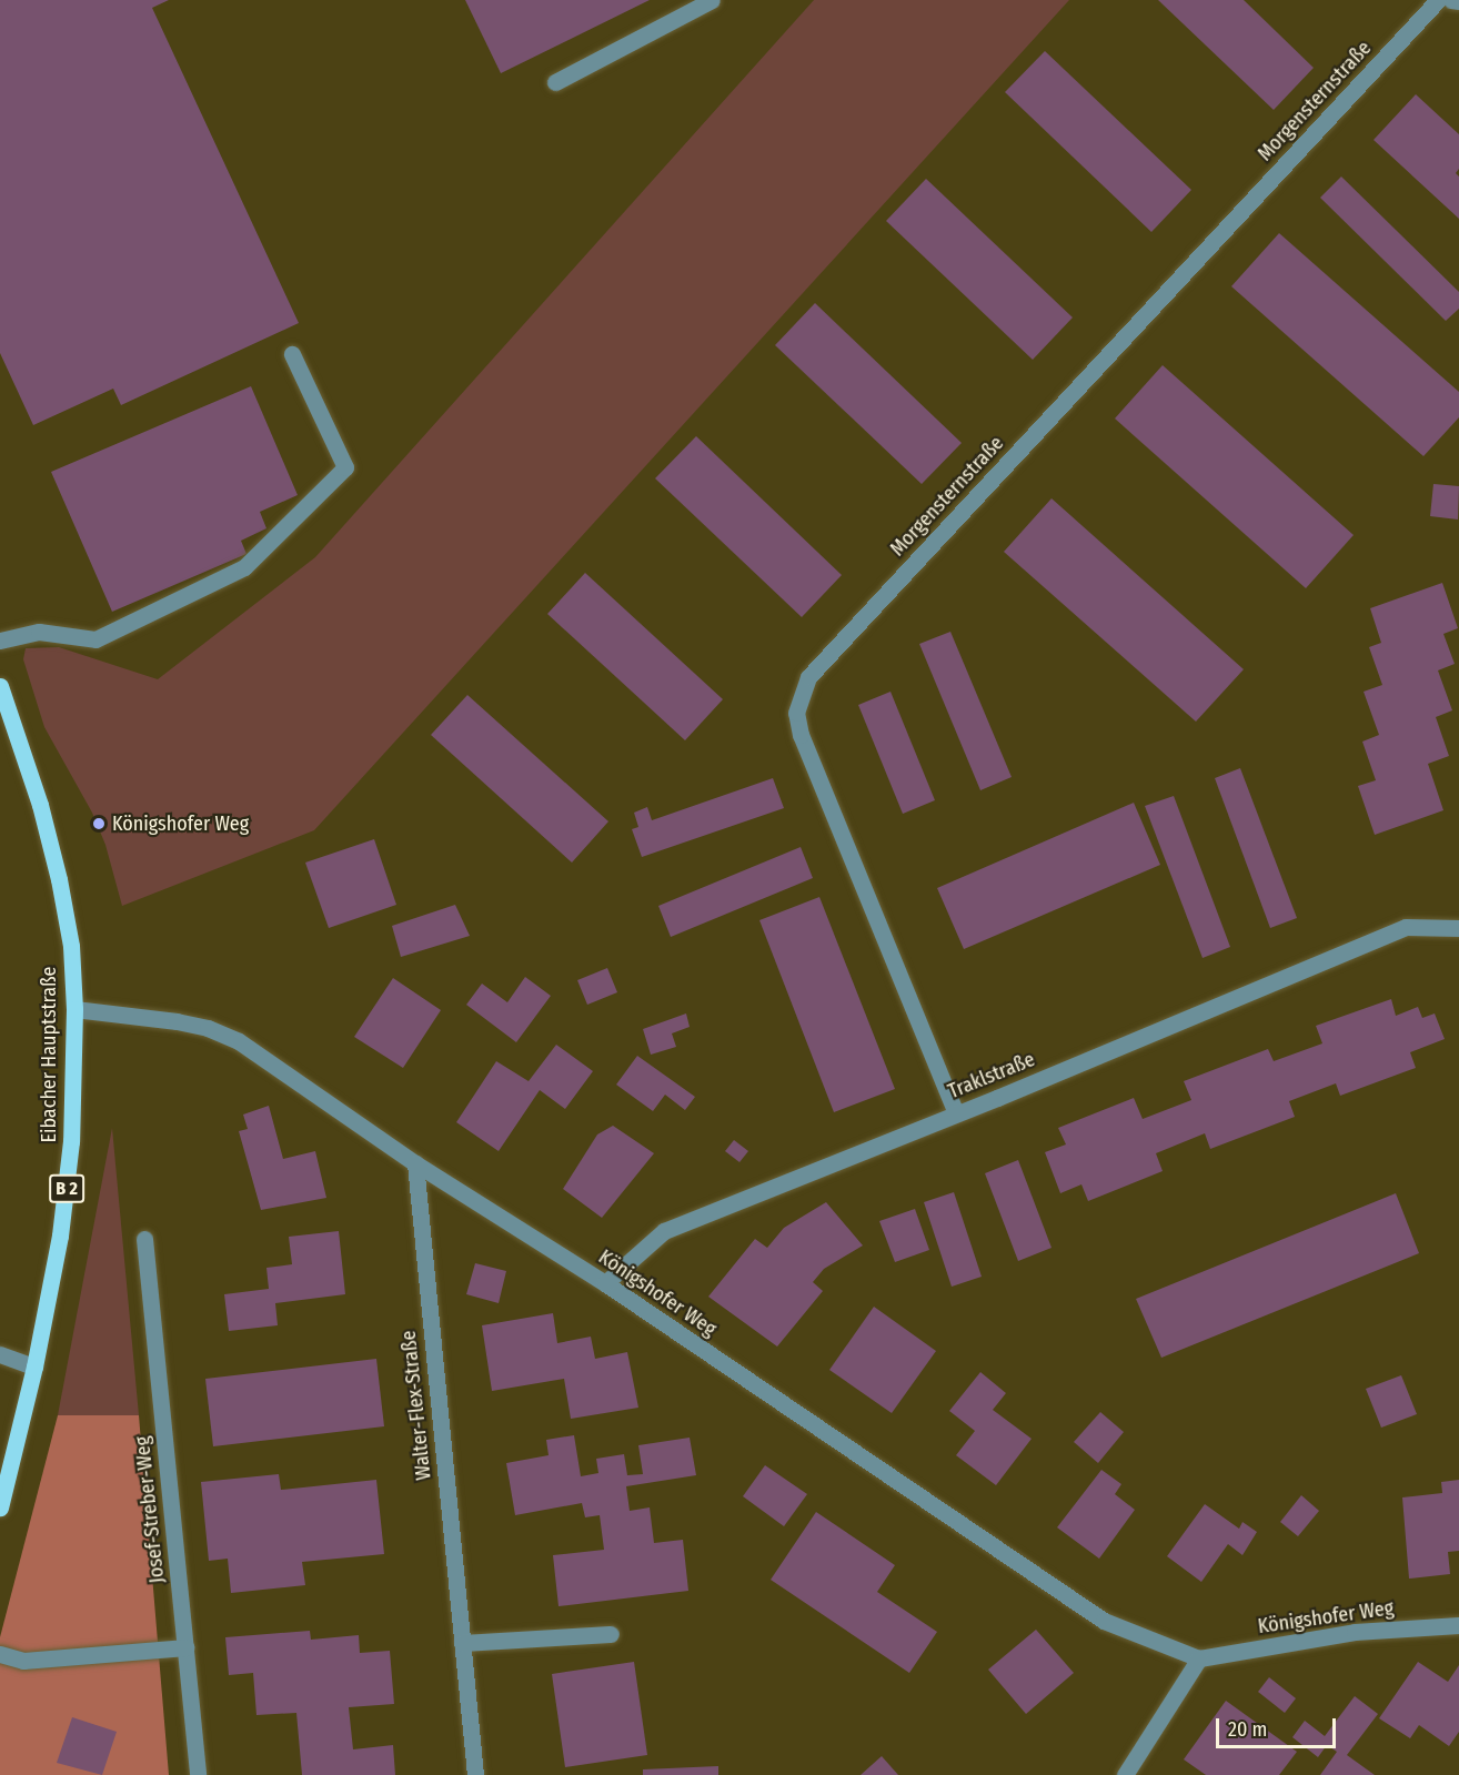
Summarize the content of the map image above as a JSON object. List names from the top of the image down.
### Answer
{
  "streets": {
    "main road": ["Eibacher Hauptstraße", "B 2"],
    "street": [
      "Morgensternstraße",
      "Traklstraße",
      "Königshofer Weg",
      "Walter-Flex-Straße",
      "Josef-Streber-Weg"
    ]
  },
  "crossings": [
    ["Morgensternstraße", "Traklstraße"],
    ["Eibacher Hauptstraße", "Königshofer Weg"],
    ["Traklstraße", "Königshofer Weg"],
    ["Königshofer Weg", "Walter-Flex-Straße"]
  ],
  "places": ["Königshofer Weg"],
  "scale_bar": "20 m"
}
